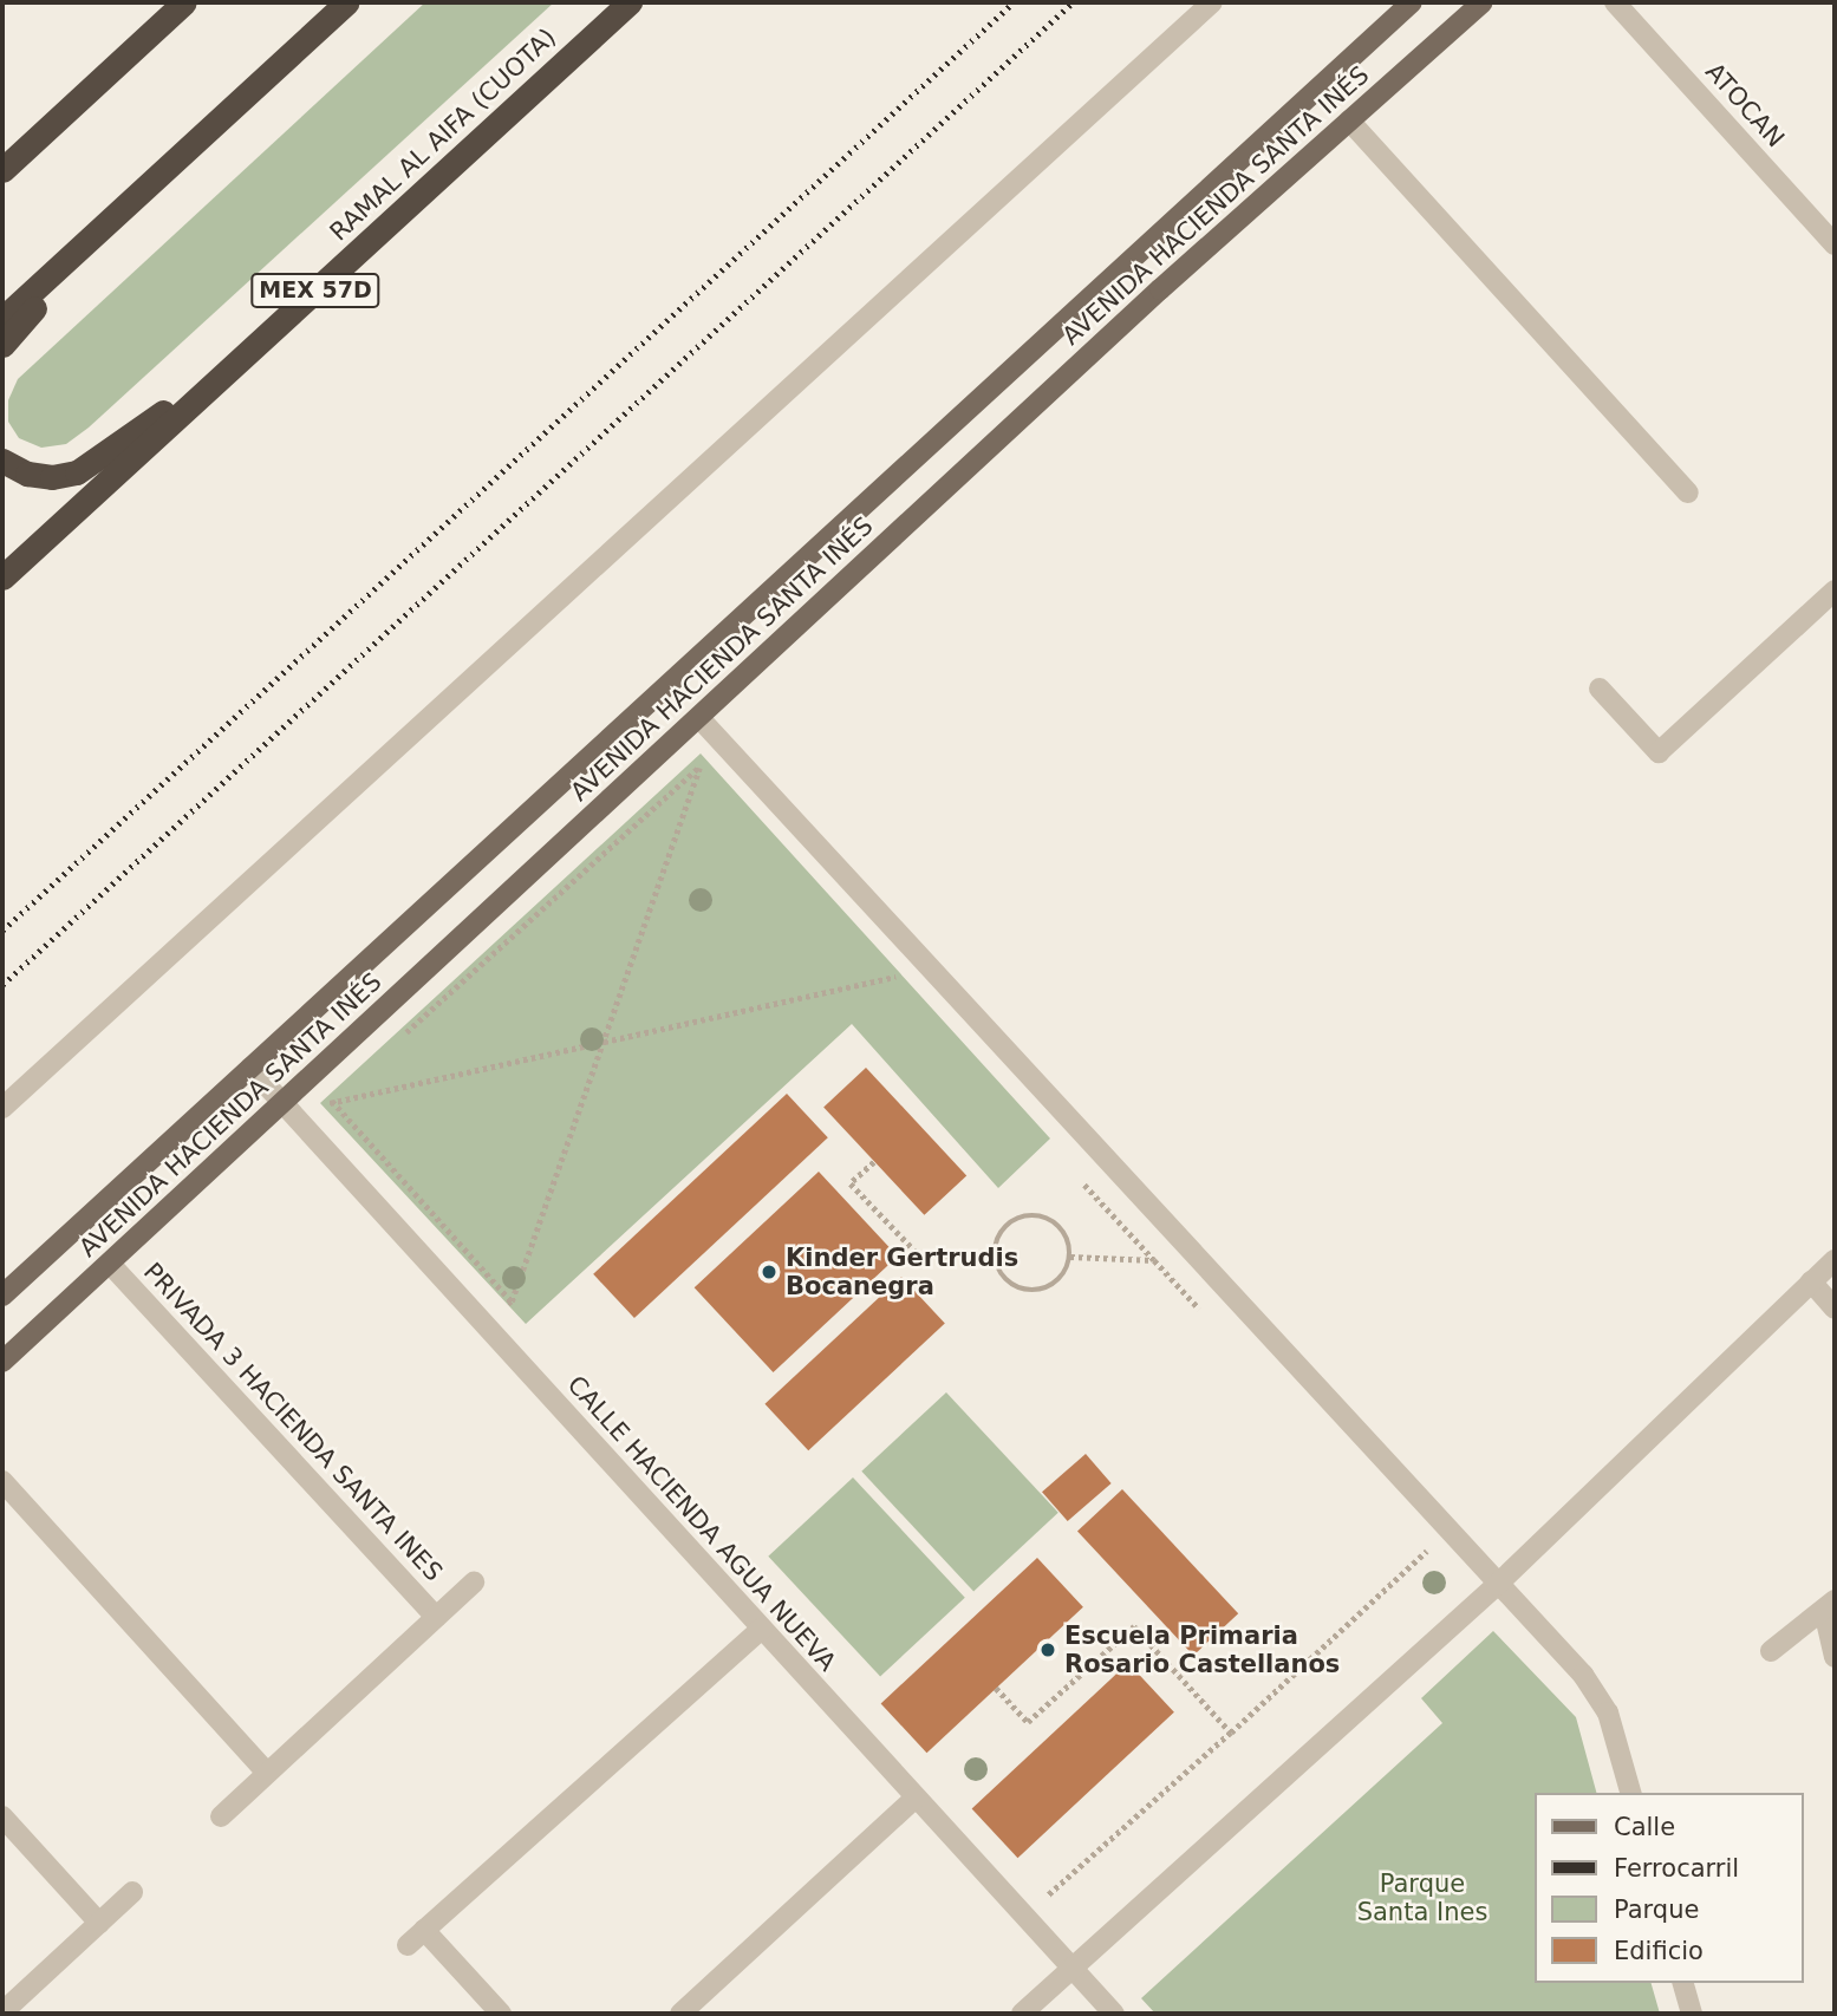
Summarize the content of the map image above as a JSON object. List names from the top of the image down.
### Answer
{
  "streets": {
    "highway": ["RAMAL AL AIFA (CUOTA)", "MEX 57D"],
    "main road": ["AVENIDA HACIENDA SANTA INÉS"],
    "street": ["ATOCAN", "PRIVADA 3 HACIENDA SANTA INES", "CALLE HACIENDA AGUA NUEVA"]
  },
  "crossings": [
    ["AVENIDA HACIENDA SANTA INÉS", "PRIVADA 3 HACIENDA SANTA INES"],
    ["AVENIDA HACIENDA SANTA INÉS", "CALLE HACIENDA AGUA NUEVA"]
  ],
  "parks": ["Parque Santa Ines"],
  "places": ["Kinder Gertrudis Bocanegra", "Escuela Primaria Rosario Castellanos"],
  "legend": [
    "Calle",
    "Ferrocarril",
    "Parque",
    "Edificio"
  ]
}
